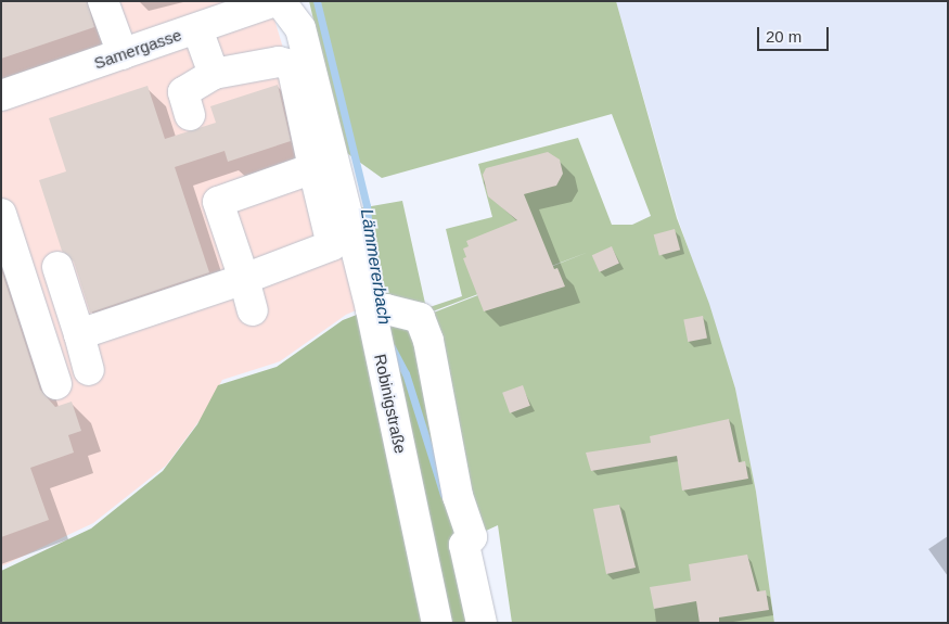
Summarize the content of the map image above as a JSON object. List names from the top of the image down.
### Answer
{
  "streets": {
    "street": ["Samergasse", "Robinigstraße"]
  },
  "water": ["Lämmererbach"],
  "scale_bar": "20 m"
}
